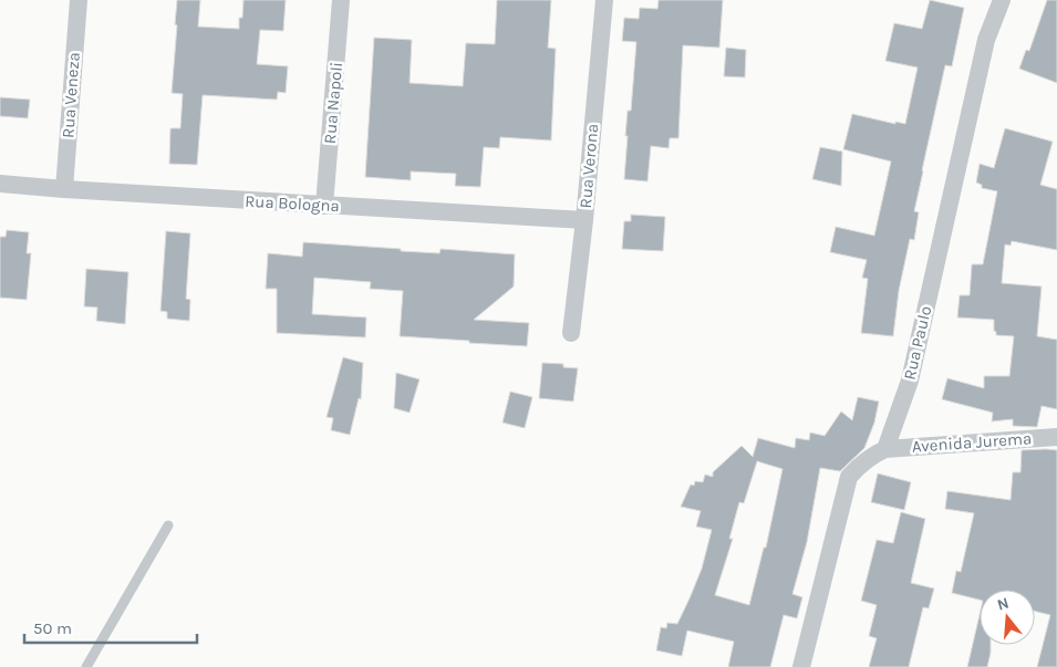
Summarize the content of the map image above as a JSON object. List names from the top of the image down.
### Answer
{
  "streets": {
    "street": [
      "Rua Veneza",
      "Rua Napoli",
      "Rua Verona",
      "Rua Bologna",
      "Rua Paulo",
      "Avenida Jurema"
    ]
  },
  "crossings": [
    ["Rua Veneza", "Rua Bologna"],
    ["Rua Napoli", "Rua Bologna"],
    ["Rua Verona", "Rua Bologna"],
    ["Rua Paulo", "Avenida Jurema"]
  ],
  "scale_bar": "50 m",
  "north": "top"
}
